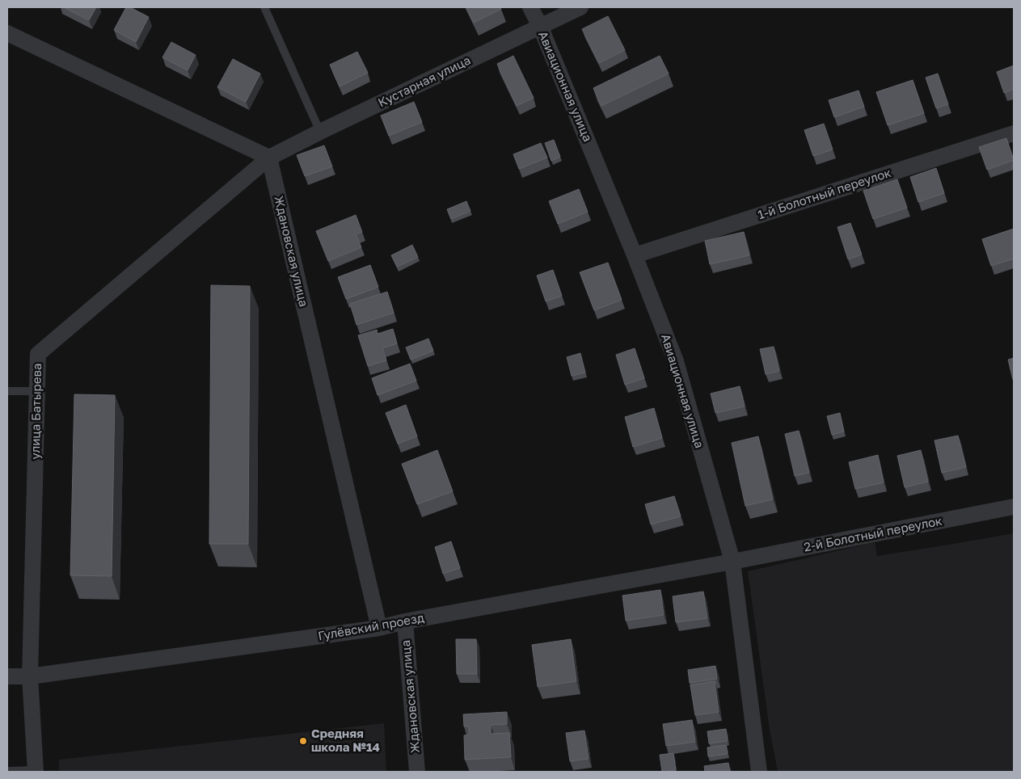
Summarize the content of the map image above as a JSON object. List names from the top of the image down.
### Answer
{
  "streets": {
    "street": [
      "Кустарная улица",
      "Авиационная улица",
      "1-й Болотный переулок",
      "Ждановская улица",
      "улица Батырева",
      "2-й Болотный переулок",
      "Гулёвский проезд"
    ]
  },
  "crossings": [
    ["Кустарная улица", "Авиационная улица"],
    ["Кустарная улица", "Ждановская улица"],
    ["Кустарная улица", "улица Батырева"],
    ["Авиационная улица", "1-й Болотный переулок"],
    ["Авиационная улица", "2-й Болотный переулок"],
    ["Авиационная улица", "Гулёвский проезд"],
    ["Ждановская улица", "улица Батырева"],
    ["Ждановская улица", "Гулёвский проезд"],
    ["улица Батырева", "Гулёвский проезд"],
    ["2-й Болотный переулок", "Гулёвский проезд"]
  ],
  "places": ["Средняя школа №14"]
}
